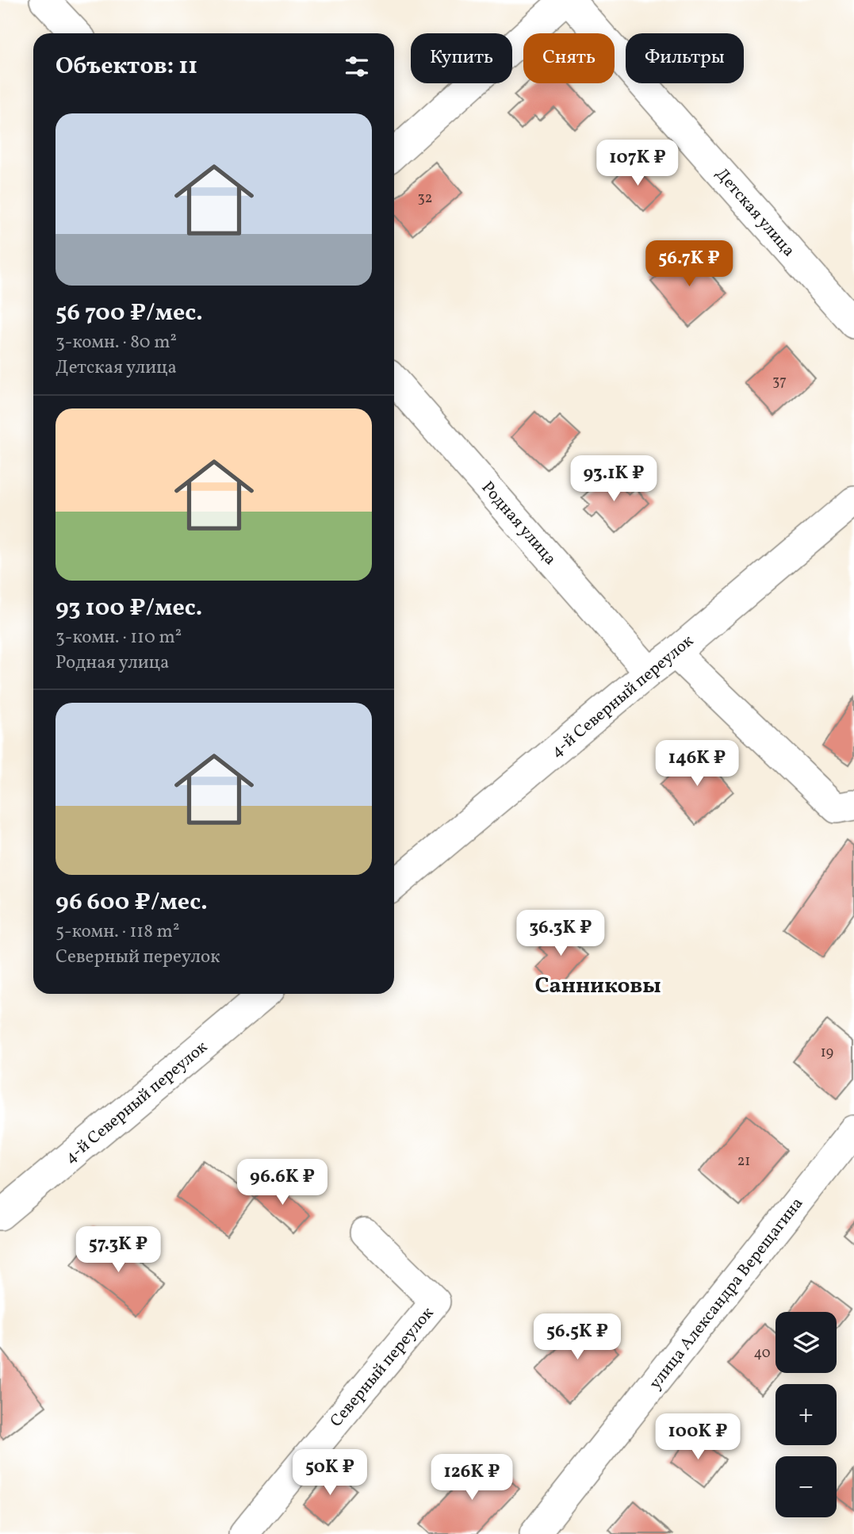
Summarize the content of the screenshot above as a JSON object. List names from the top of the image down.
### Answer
{
  "streets": {
    "street": [
      "Детская улица",
      "Родная улица",
      "4-й Северный переулок",
      "улица Александра Верещагина",
      "Северный переулок"
    ]
  },
  "crossings": [
    ["Родная улица", "4-й Северный переулок"]
  ],
  "districts": ["Санниковы"],
  "house_numbers": [
    "32",
    "37",
    "19",
    "21",
    "40"
  ],
  "page": {
    "chip": ["Купить", "Снять", "Фильтры"],
    "heading": "Объектов: 11",
    "list": [
      {
        "name": "56 700 ₽/мес.",
        "note": "3-комн. · 80 m² · Детская улица"
      },
      {
        "name": "93 100 ₽/мес.",
        "note": "3-комн. · 110 m² · Родная улица"
      },
      {
        "name": "96 600 ₽/мес.",
        "note": "5-комн. · 118 m² · Северный переулок"
      }
    ],
    "price": [
      "107K ₽",
      "56.7K ₽",
      "93.1K ₽",
      "146K ₽",
      "36.3K ₽",
      "96.6K ₽",
      "57.3K ₽",
      "56.5K ₽",
      "100K ₽",
      "50K ₽",
      "126K ₽"
    ],
    "map_buttons": ["+", "−"]
  }
}
